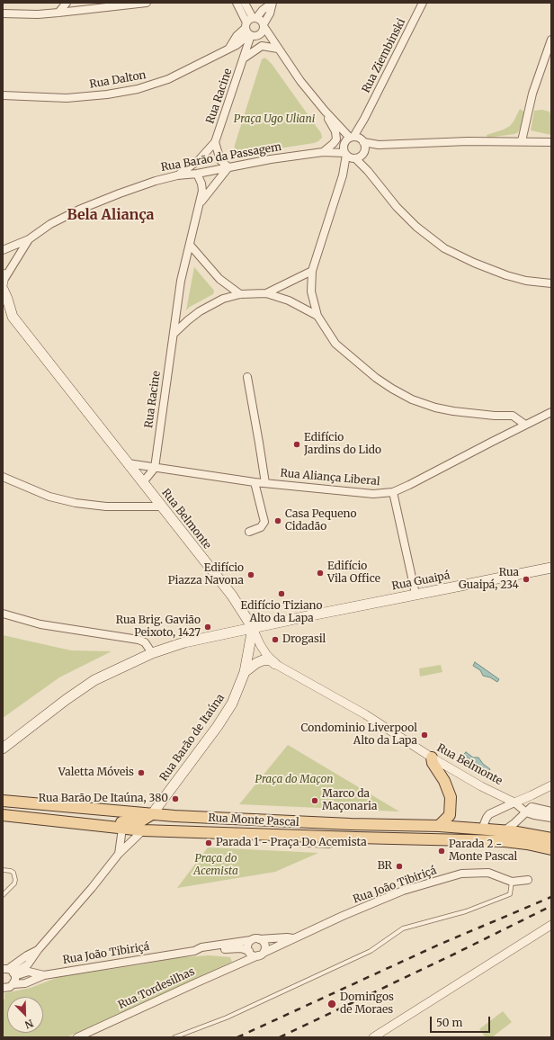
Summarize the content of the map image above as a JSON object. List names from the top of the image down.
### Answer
{
  "streets": {
    "main road": [
      "Rua Belmonte",
      "Rua Guaipá",
      "Rua Barão de Itaúna",
      "Rua Monte Pascal"
    ],
    "street": [
      "Rua Ziembinski",
      "Rua Dalton",
      "Rua Racine",
      "Rua Barão da Passagem",
      "Rua Aliança Liberal",
      "Rua João Tibiriçá",
      "Rua Tordesilhas"
    ]
  },
  "crossings": [
    ["Rua Ziembinski", "Rua Barão da Passagem"],
    ["Rua Dalton", "Rua Racine"],
    ["Rua Racine", "Rua Barão da Passagem"],
    ["Rua Racine", "Rua Aliança Liberal"],
    ["Rua Aliança Liberal", "Rua Belmonte"],
    ["Rua Belmonte", "Rua Guaipá"],
    ["Rua Belmonte", "Rua Barão de Itaúna"],
    ["Rua Guaipá", "Rua Barão de Itaúna"],
    ["Rua Barão de Itaúna", "Rua Monte Pascal"],
    ["Rua João Tibiriçá", "Rua Tordesilhas"]
  ],
  "districts": ["Bela Aliança"],
  "parks": ["Praça Ugo Uliani", "Praça do Maçon", "Praça do Acemista"],
  "places": [
    "Edifício Jardins do Lido",
    "Casa Pequeno Cidadão",
    "Edifício Vila Office",
    "Edifício Piazza Navona",
    "Rua Guaipá, 234",
    "Edifício Tiziano Alto da Lapa",
    "Rua Brig. Gavião Peixoto, 1427",
    "Drogasil",
    "Condominio Liverpool Alto da Lapa",
    "Valetta Móveis",
    "Rua Barão De Itaúna, 380",
    "Marco da Maçonaria",
    "Parada 1 - Praça Do Acemista",
    "Parada 2 - Monte Pascal",
    "BR",
    "Domingos de Moraes"
  ],
  "scale_bar": "50 m",
  "north": "bottom right"
}
